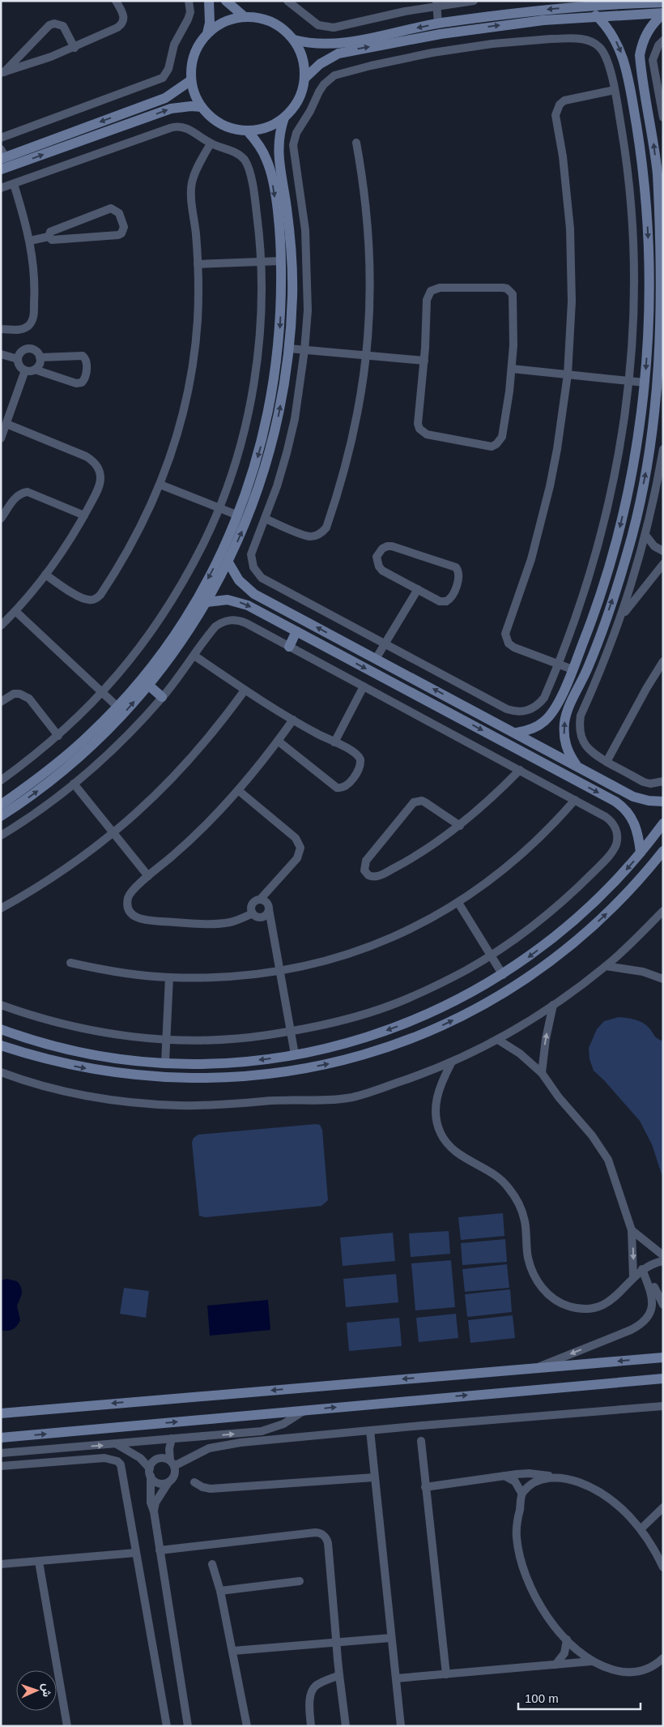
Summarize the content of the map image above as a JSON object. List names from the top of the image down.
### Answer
{
  "scale_bar": "100 m",
  "north": "right"
}
